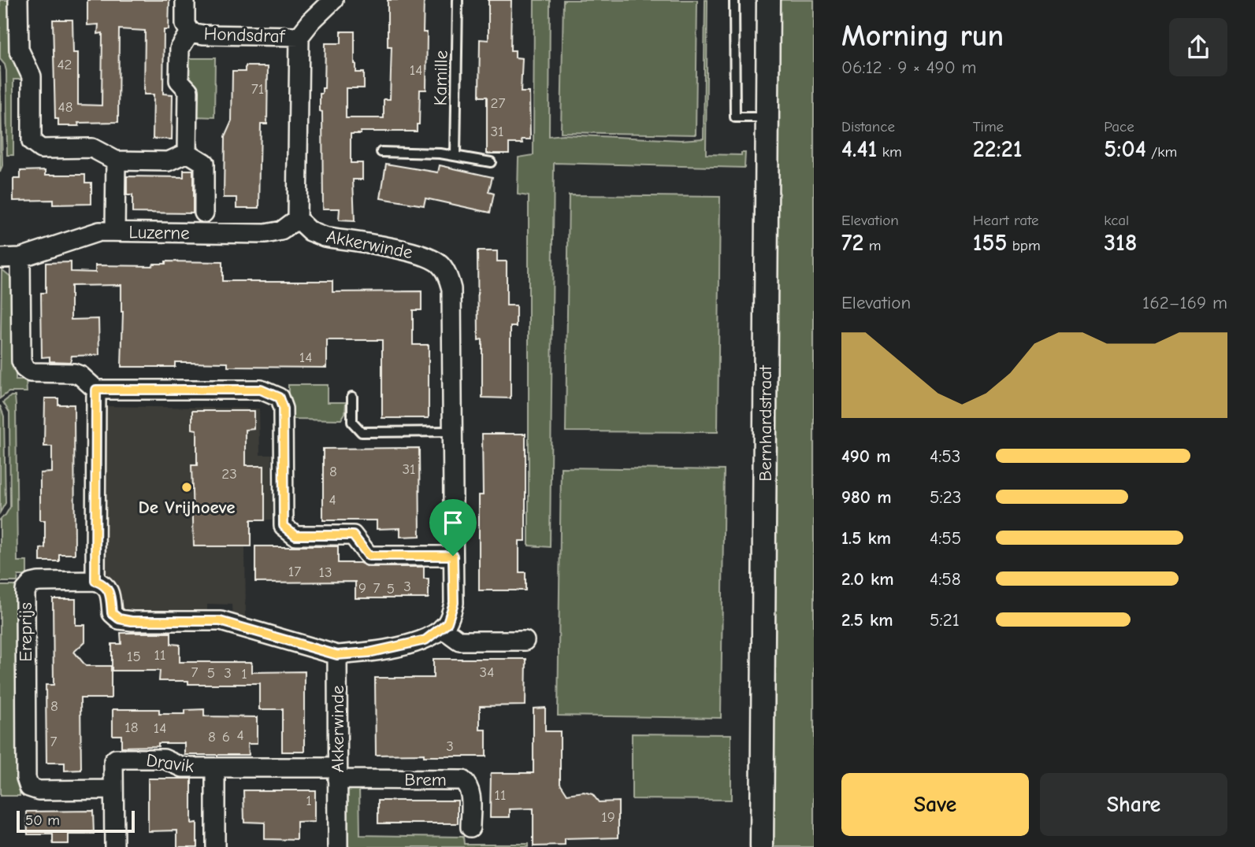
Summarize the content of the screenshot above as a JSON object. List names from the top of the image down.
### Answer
{
  "streets": {
    "street": [
      "Hondsdraf",
      "Luzerne",
      "Akkerwinde",
      "Bernhardstraat",
      "Ereprijs",
      "Dravik",
      "Brem"
    ],
    "lane": ["Kamille"]
  },
  "crossings": [
    ["Luzerne", "Akkerwinde"],
    ["Akkerwinde", "Dravik"],
    ["Akkerwinde", "Brem"],
    ["Ereprijs", "Dravik"],
    ["Dravik", "Brem"]
  ],
  "places": ["De Vrijhoeve"],
  "house_numbers": [
    "42",
    "14",
    "71",
    "27",
    "48",
    "31",
    "14",
    "31",
    "8",
    "23",
    "4",
    "17",
    "13",
    "3",
    "9",
    "7",
    "5",
    "11",
    "15",
    "7",
    "34",
    "5",
    "3",
    "1",
    "8",
    "18",
    "14",
    "4",
    "8",
    "6",
    "7",
    "3",
    "11",
    "1",
    "19"
  ],
  "scale_bar": "50 m",
  "page": {
    "heading": ["Morning run", "06:12 · 9 × 490 m"],
    "stats": [
      ["Distance", "4.41 km"],
      ["Time", "22:21"],
      ["Pace", "5:04 /km"],
      ["Elevation", "72 m"],
      ["Heart rate", "155 bpm"],
      ["kcal", "318"]
    ],
    "chart": ["Elevation", "162–169 m"],
    "list": [
      {
        "name": "490 m",
        "note": "4:53"
      },
      {
        "name": "980 m",
        "note": "5:23"
      },
      {
        "name": "1.5 km",
        "note": "4:55"
      },
      {
        "name": "2.0 km",
        "note": "4:58"
      },
      {
        "name": "2.5 km",
        "note": "5:21"
      }
    ],
    "buttons": ["Save", "Share"],
    "scale": "50 m"
  }
}
